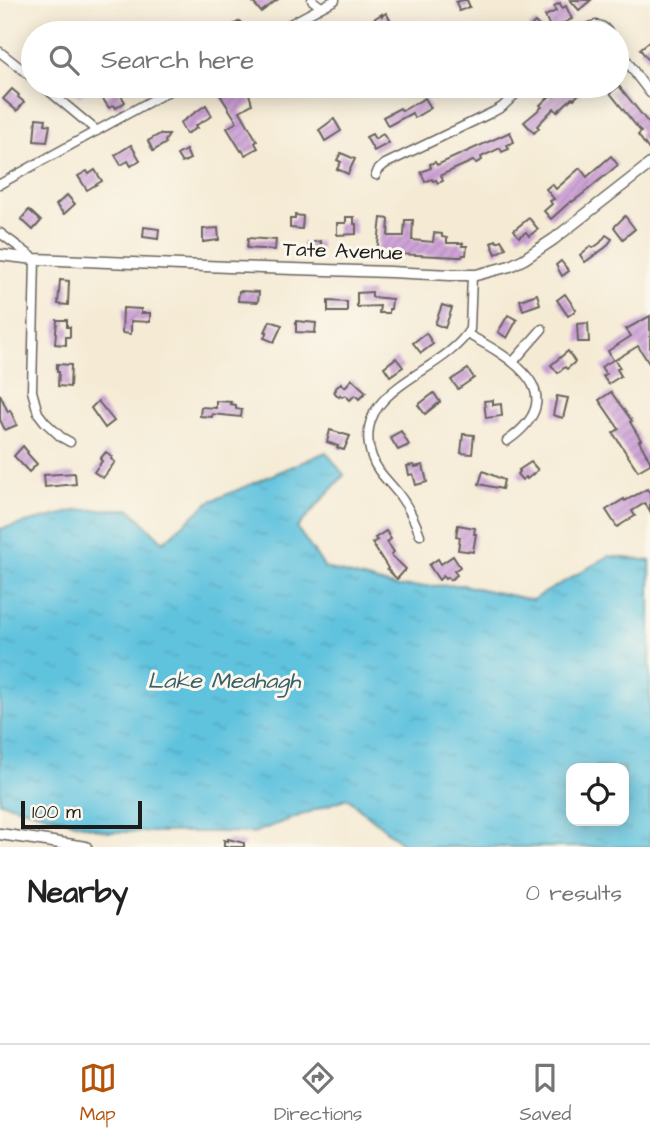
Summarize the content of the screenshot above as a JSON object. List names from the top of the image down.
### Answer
{
  "streets": {
    "street": ["Tate Avenue"]
  },
  "water": ["Lake Meahagh"],
  "scale_bar": "100 m",
  "page": {
    "search": "Search here",
    "scale": "100 m",
    "heading": ["Nearby", "0 results"],
    "nav": ["Map", "Directions", "Saved"]
  }
}
